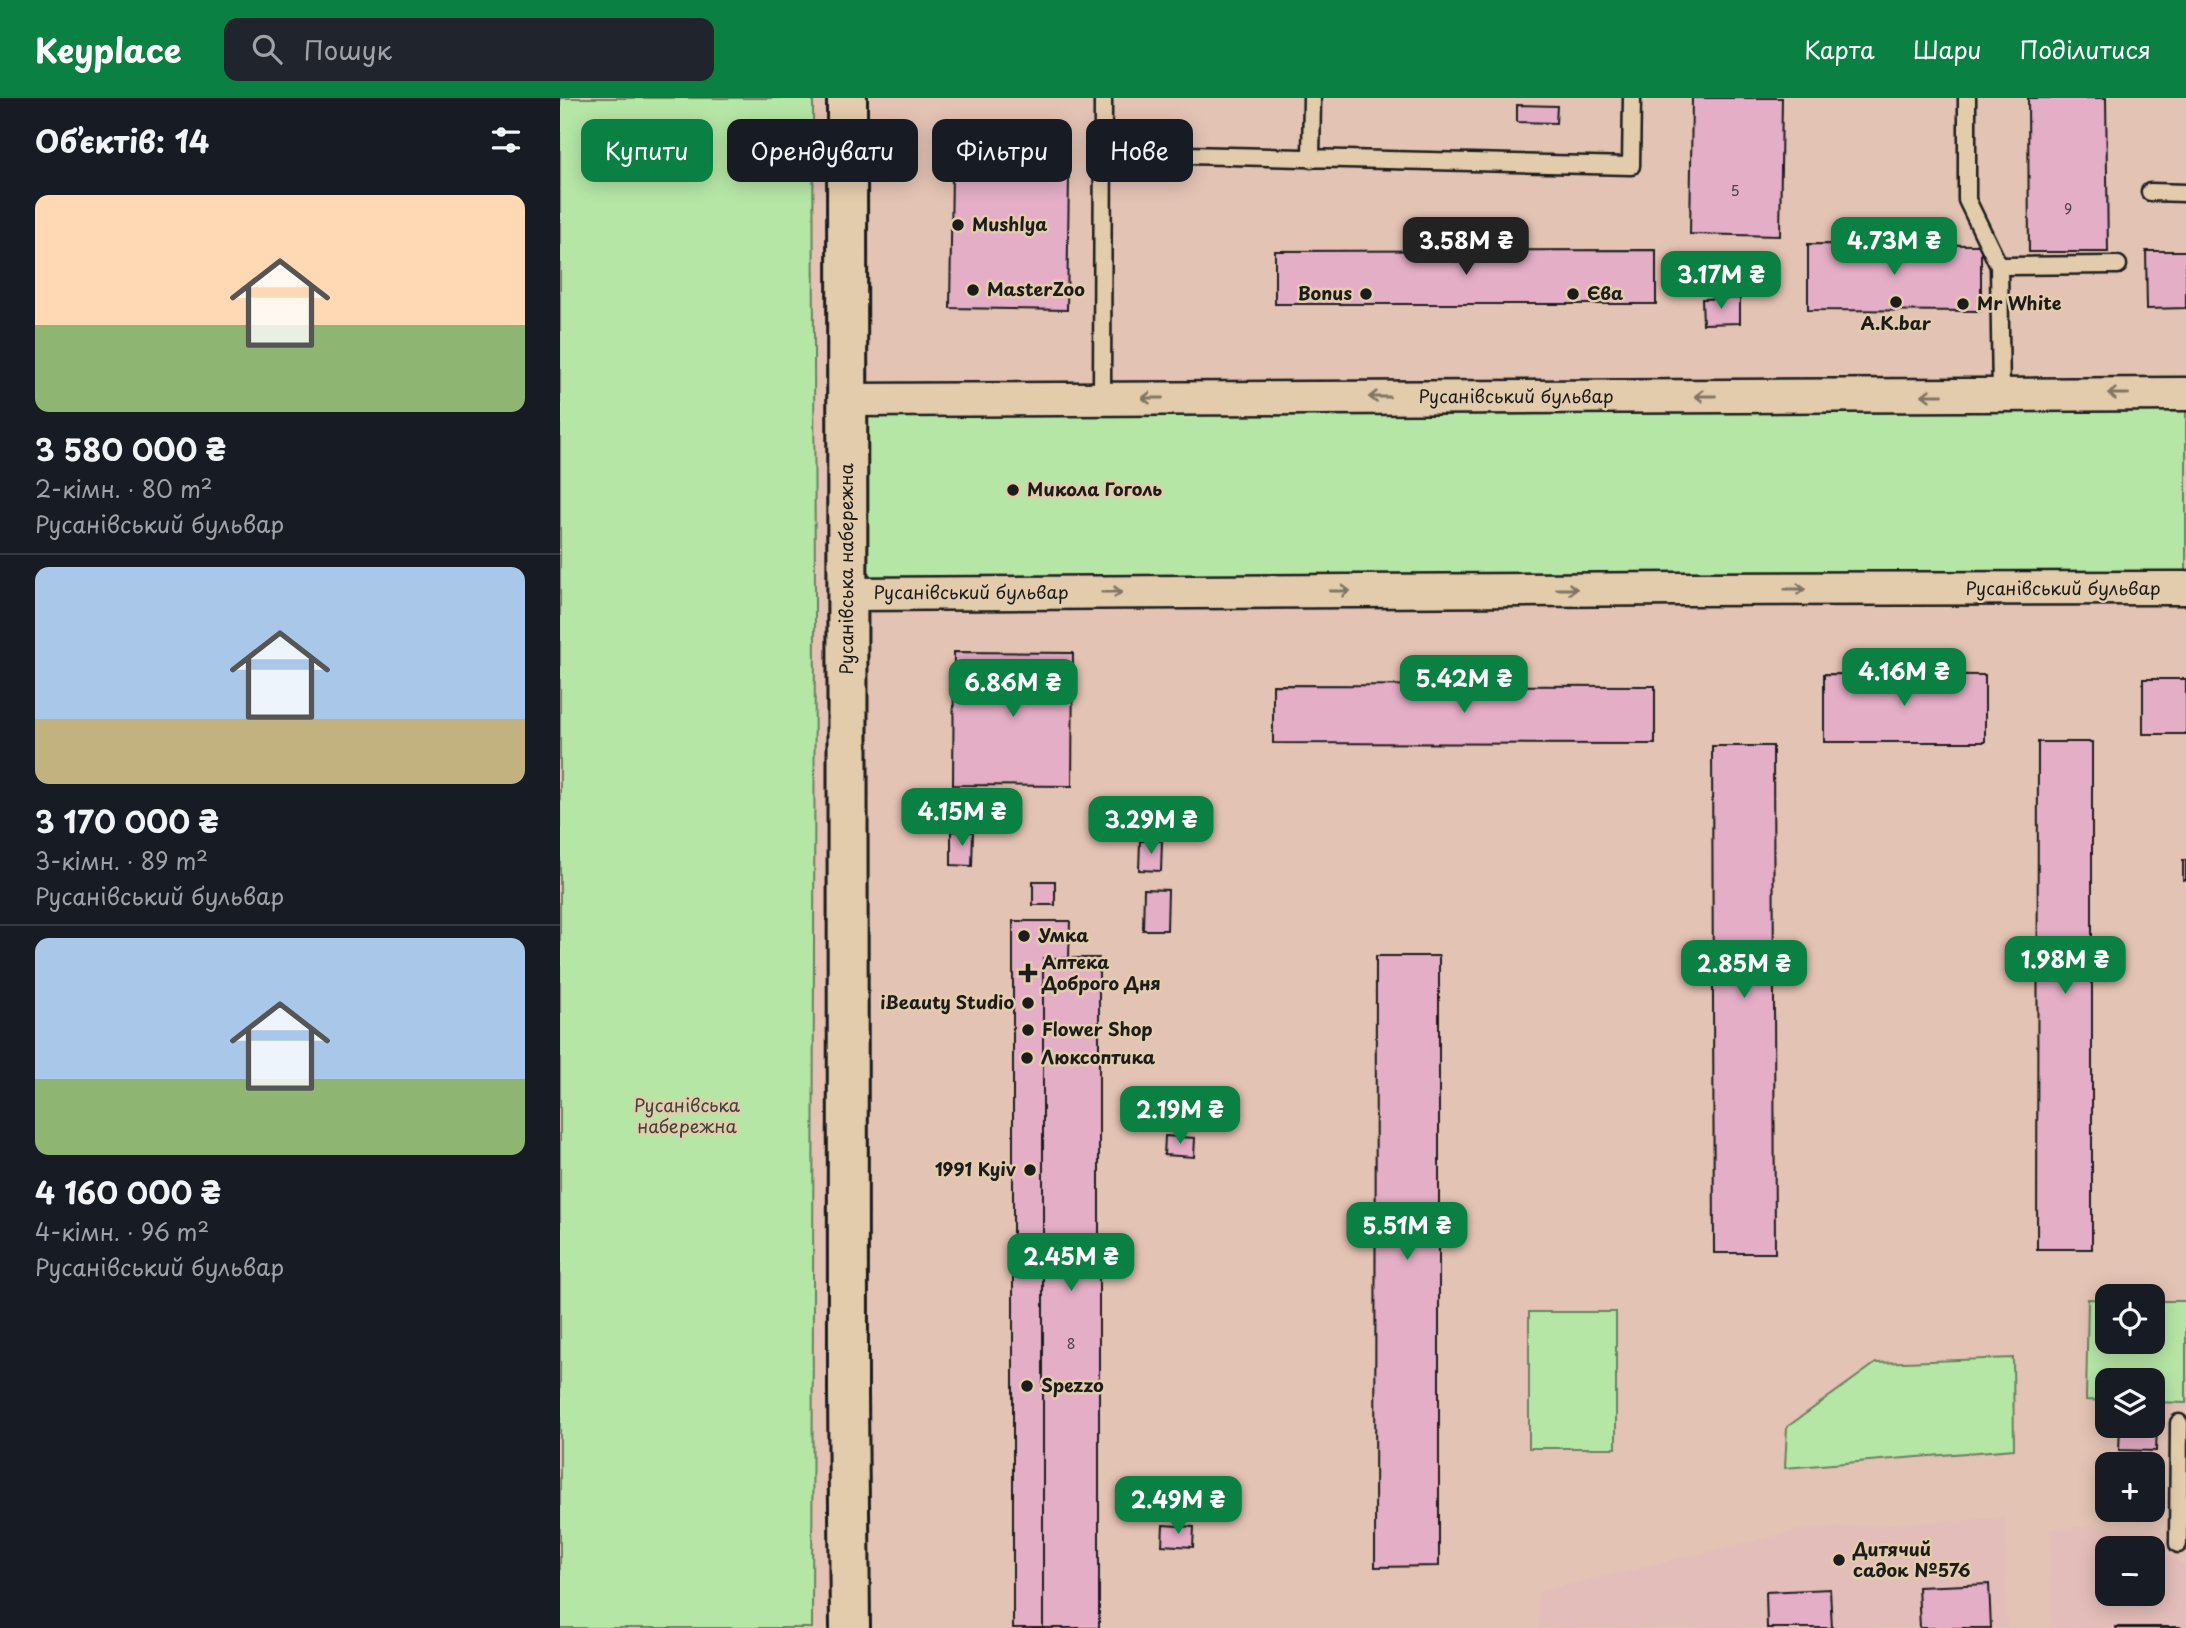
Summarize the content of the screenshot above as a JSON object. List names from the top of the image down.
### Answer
{
  "streets": {
    "main road": ["Русанівська набережна"],
    "street": ["Русанівський бульвар"]
  },
  "crossings": [
    ["Русанівський бульвар", "Русанівська набережна"]
  ],
  "parks": ["Русанівська набережна"],
  "places": {
    "other": [
      "Mushlya",
      "MasterZoo",
      "Bonus",
      "Єва",
      "А.К.bar",
      "Mr White",
      "Микола Гоголь",
      "Умка",
      "iBeauty Studio",
      "Flower Shop",
      "Люксоптика",
      "1991 Kyiv",
      "Spezzo",
      "Дитячий садок №576"
    ],
    "health": ["Аптека Доброго Дня"]
  },
  "house_numbers": ["5", "9", "8"],
  "page": {
    "header": "Keyplace",
    "search": "Пошук",
    "nav": ["Карта", "Шари", "Поділитися"],
    "heading": "Об’єктів: 14",
    "chip": [
      "Купити",
      "Орендувати",
      "Фільтри",
      "Нове"
    ],
    "list": [
      {
        "name": "3 580 000 ₴",
        "note": "2-кімн. · 80 m² · Русанівський бульвар"
      },
      {
        "name": "3 170 000 ₴",
        "note": "3-кімн. · 89 m² · Русанівський бульвар"
      },
      {
        "name": "4 160 000 ₴",
        "note": "4-кімн. · 96 m² · Русанівський бульвар"
      }
    ],
    "price": [
      "3.58M ₴",
      "4.73M ₴",
      "3.17M ₴",
      "4.16M ₴",
      "5.42M ₴",
      "6.86M ₴",
      "4.15M ₴",
      "3.29M ₴",
      "1.98M ₴",
      "2.85M ₴",
      "2.19M ₴",
      "5.51M ₴",
      "2.45M ₴",
      "2.49M ₴"
    ],
    "map_buttons": ["+", "−"]
  }
}
